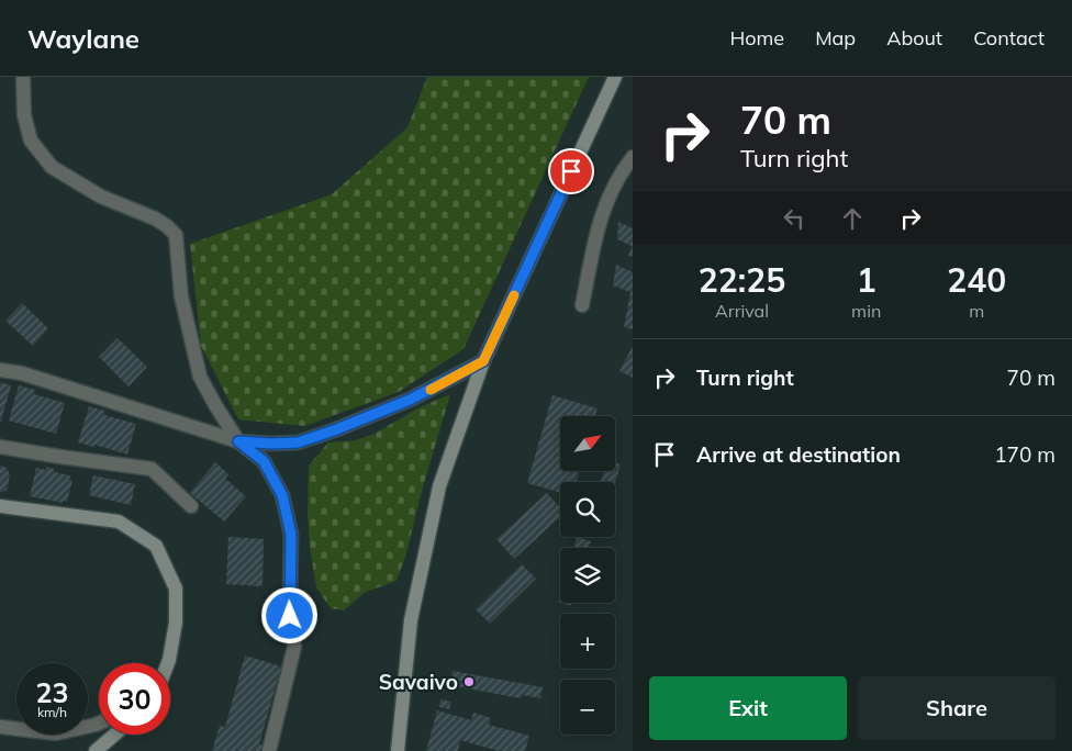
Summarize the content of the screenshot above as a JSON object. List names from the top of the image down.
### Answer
{
  "places": ["Savaivo"],
  "north": "top right",
  "page": {
    "header": "Waylane",
    "nav": [
      "Home",
      "Map",
      "About",
      "Contact"
    ],
    "turn": ["70 m", "Turn right"],
    "eta": [
      "22:25",
      "Arrival",
      "1",
      "min",
      "240",
      "m"
    ],
    "list": [
      {
        "name": "Turn right",
        "value": "70 m"
      },
      {
        "name": "Arrive at destination",
        "value": "170 m"
      }
    ],
    "map_buttons": ["+", "−"],
    "speed": "23 km/h",
    "limit": "30",
    "buttons": ["Exit", "Share"]
  }
}
